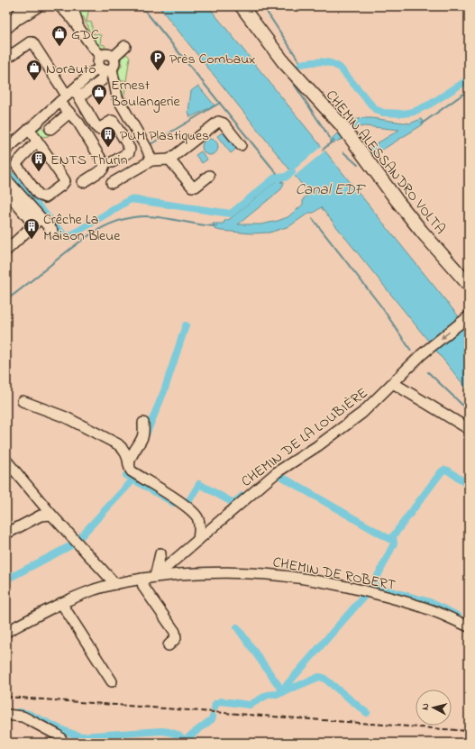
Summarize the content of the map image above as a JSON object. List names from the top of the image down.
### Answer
{
  "streets": {
    "main road": ["CHEMIN ALESSANDRO VOLTA"],
    "street": ["CHEMIN DE LA LOUBIÈRE", "CHEMIN DE ROBERT"]
  },
  "crossings": [
    ["CHEMIN DE LA LOUBIÈRE", "CHEMIN DE ROBERT"]
  ],
  "water": ["Canal EDF"],
  "places": {
    "shop": ["GDC", "Norauto", "Ernest Boulangerie"],
    "parking": ["Près Combaux"],
    "building": ["PUM Plastiques", "ENTS Thurin", "Crêche La Maison Bleue"]
  },
  "north": "left"
}
